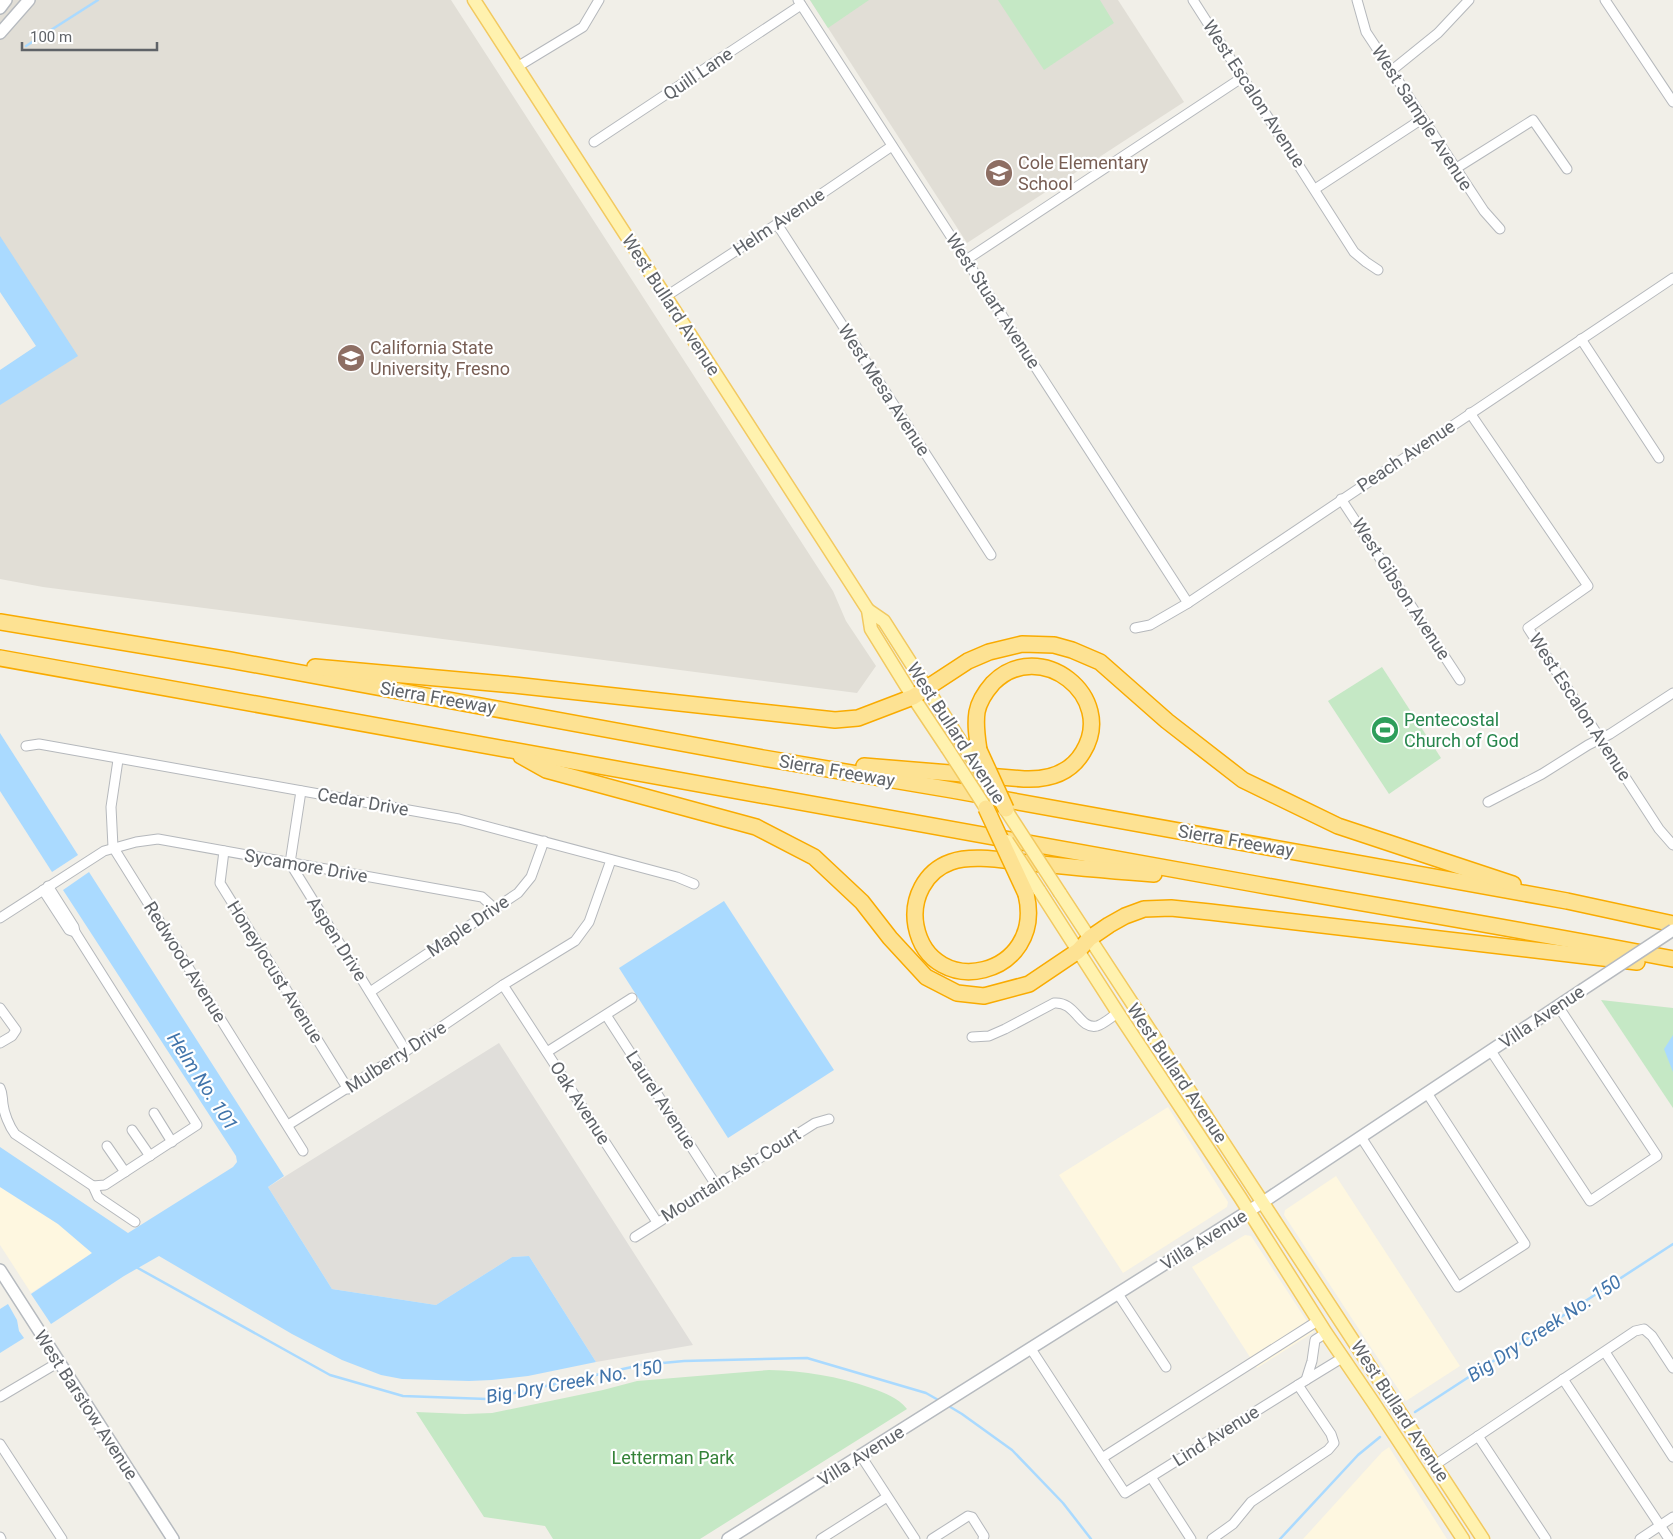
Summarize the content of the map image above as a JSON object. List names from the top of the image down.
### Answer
{
  "streets": {
    "highway": ["Sierra Freeway"],
    "main road": ["West Bullard Avenue", "Villa Avenue", "West Barstow Avenue"],
    "street": [
      "Quill Lane",
      "West Escalon Avenue",
      "West Sample Avenue",
      "Helm Avenue",
      "West Stuart Avenue",
      "West Mesa Avenue",
      "Peach Avenue",
      "West Gibson Avenue",
      "Cedar Drive",
      "Sycamore Drive",
      "Maple Drive",
      "Aspen Drive",
      "Redwood Avenue",
      "Honeylocust Avenue",
      "Mulberry Drive",
      "Laurel Avenue",
      "Oak Avenue",
      "Mountain Ash Court",
      "Lind Avenue"
    ]
  },
  "crossings": [
    ["Quill Lane", "West Stuart Avenue"],
    ["West Escalon Avenue", "Peach Avenue"],
    ["Helm Avenue", "West Stuart Avenue"],
    ["Helm Avenue", "West Bullard Avenue"],
    ["Helm Avenue", "West Mesa Avenue"],
    ["West Stuart Avenue", "Peach Avenue"],
    ["West Bullard Avenue", "Villa Avenue"],
    ["West Bullard Avenue", "Lind Avenue"],
    ["Peach Avenue", "West Gibson Avenue"],
    ["Cedar Drive", "Maple Drive"],
    ["Cedar Drive", "Redwood Avenue"],
    ["Cedar Drive", "Mulberry Drive"],
    ["Sycamore Drive", "Maple Drive"],
    ["Sycamore Drive", "Aspen Drive"],
    ["Sycamore Drive", "Redwood Avenue"],
    ["Sycamore Drive", "Honeylocust Avenue"],
    ["Maple Drive", "Aspen Drive"],
    ["Aspen Drive", "Mulberry Drive"],
    ["Redwood Avenue", "Mulberry Drive"],
    ["Honeylocust Avenue", "Mulberry Drive"],
    ["Mulberry Drive", "Oak Avenue"],
    ["Laurel Avenue", "Mountain Ash Court"],
    ["Oak Avenue", "Mountain Ash Court"]
  ],
  "water": ["Helm No. 101", "Big Dry Creek No. 150"],
  "parks": ["Letterman Park"],
  "places": {
    "school or university": ["Cole Elementary School", "California State University, Fresno"],
    "sports": ["Pentecostal Church of God"]
  },
  "scale_bar": "100 m"
}
